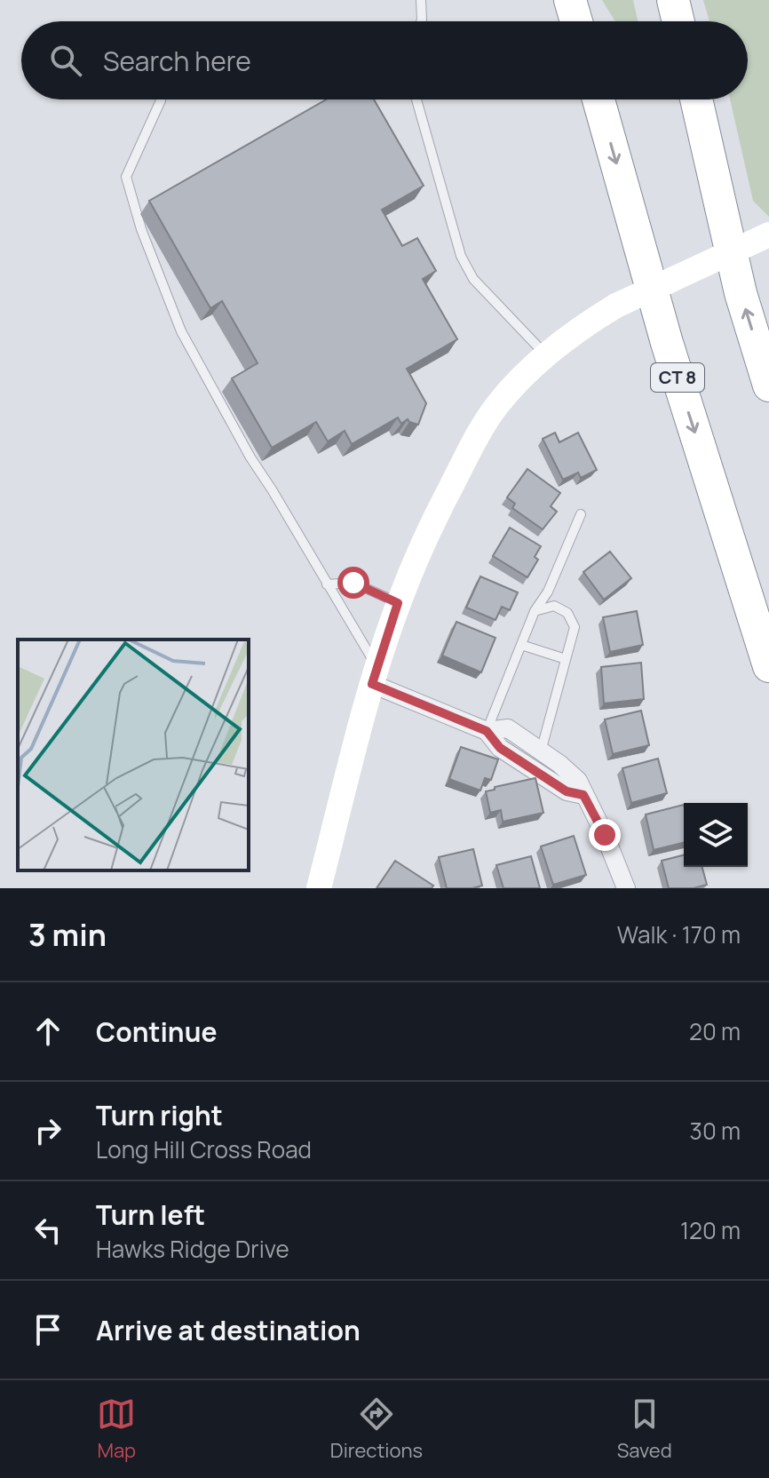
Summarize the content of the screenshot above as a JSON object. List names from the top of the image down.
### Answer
{
  "streets": {
    "highway": ["CT 8"]
  },
  "page": {
    "search": "Search here",
    "heading": ["3 min", "Walk · 170 m"],
    "list": [
      ["Continue", "20 m"],
      ["Turn right", "Long Hill Cross Road", "30 m"],
      ["Turn left", "Hawks Ridge Drive", "120 m"],
      "Arrive at destination"
    ],
    "nav": ["Map", "Directions", "Saved"]
  }
}
